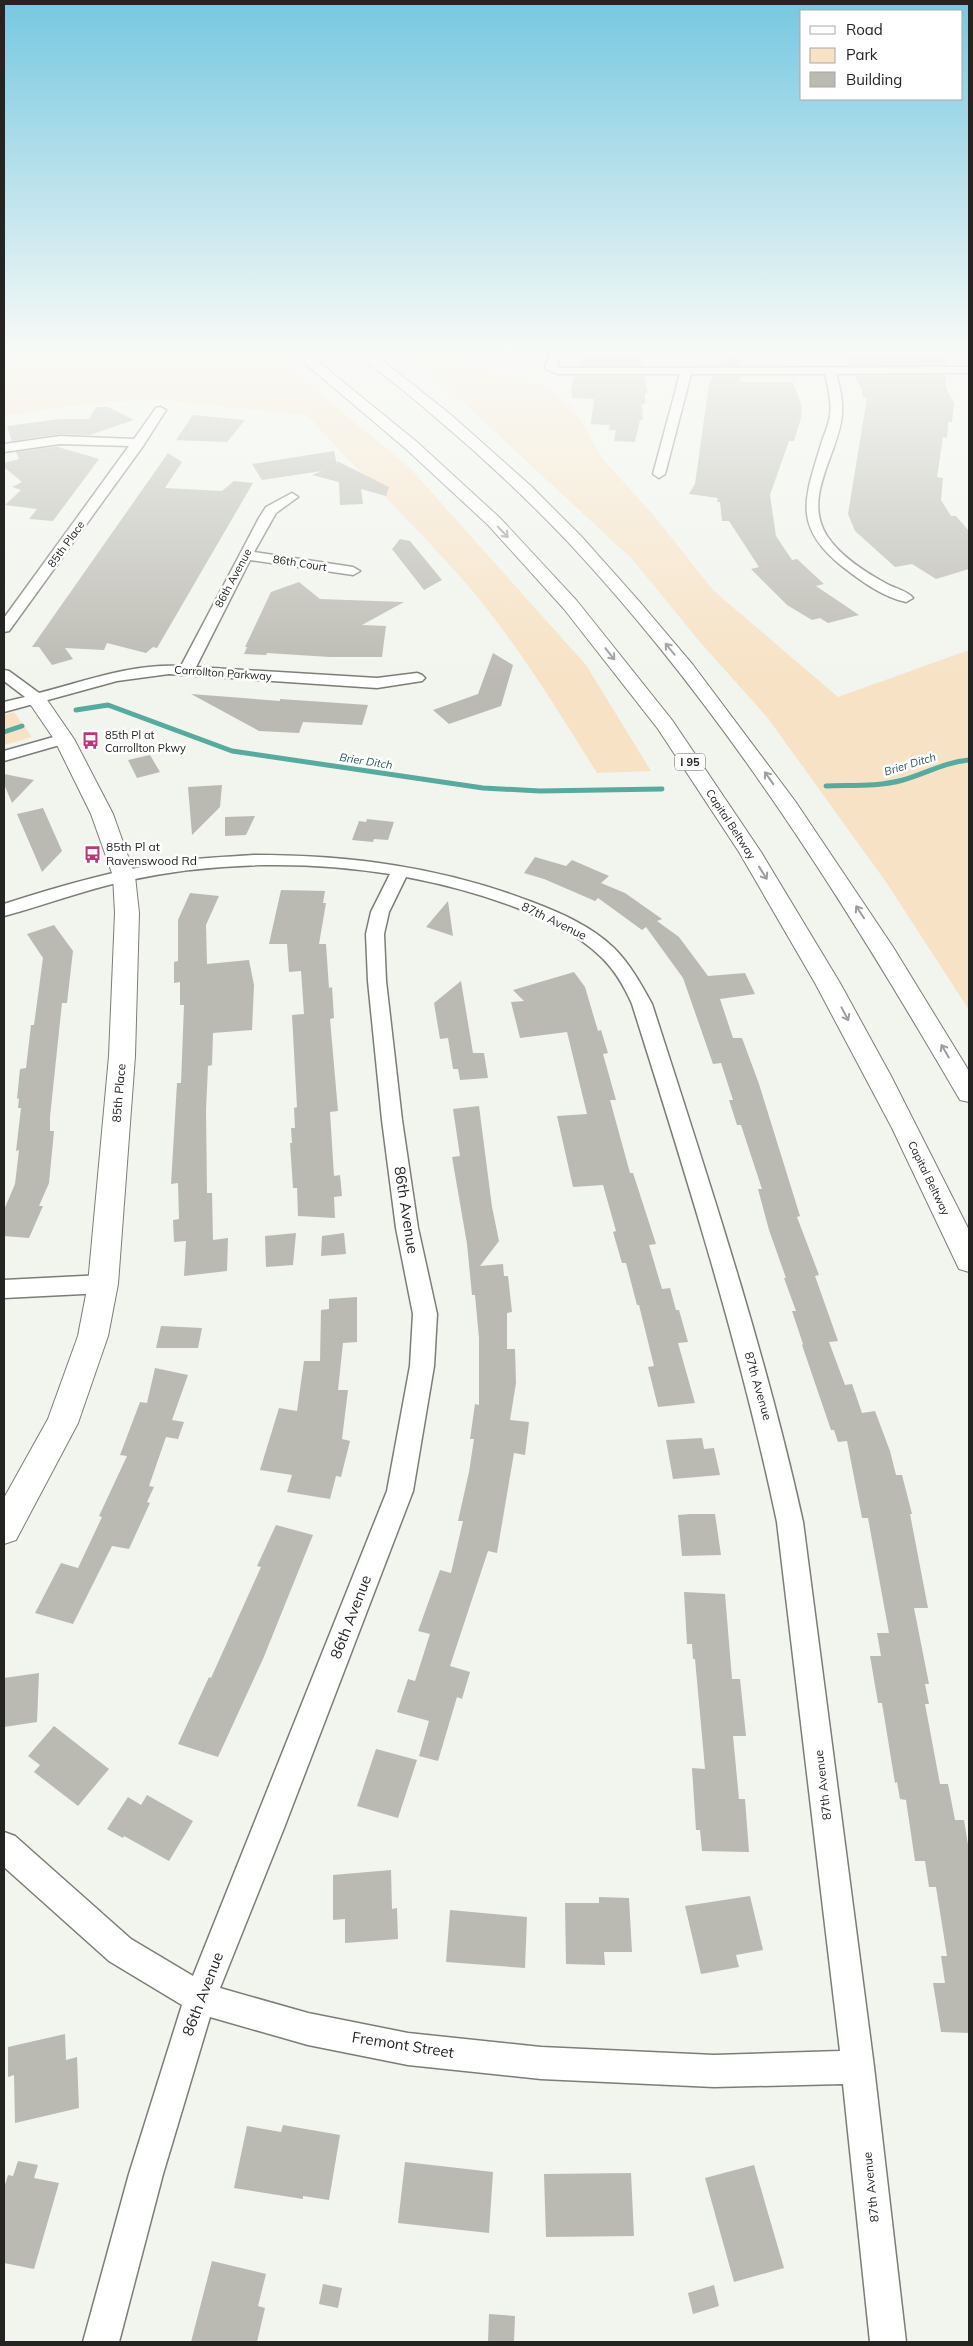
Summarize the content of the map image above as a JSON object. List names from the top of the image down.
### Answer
{
  "streets": {
    "main road": ["85th Place", "I 95", "Capital Beltway"],
    "street": [
      "86th Court",
      "86th Avenue",
      "Carrollton Parkway",
      "87th Avenue",
      "Fremont Street"
    ]
  },
  "crossings": [
    ["85th Place", "Carrollton Parkway"],
    ["85th Place", "87th Avenue"],
    ["86th Court", "86th Avenue"],
    ["86th Avenue", "Carrollton Parkway"],
    ["86th Avenue", "87th Avenue"],
    ["86th Avenue", "Fremont Street"],
    ["87th Avenue", "Fremont Street"]
  ],
  "water": ["Brier Ditch"],
  "places": {
    "bus stop": ["85th Pl at Carrollton Pkwy", "85th Pl at Ravenswood Rd"]
  },
  "legend": ["Road", "Park", "Building"]
}
